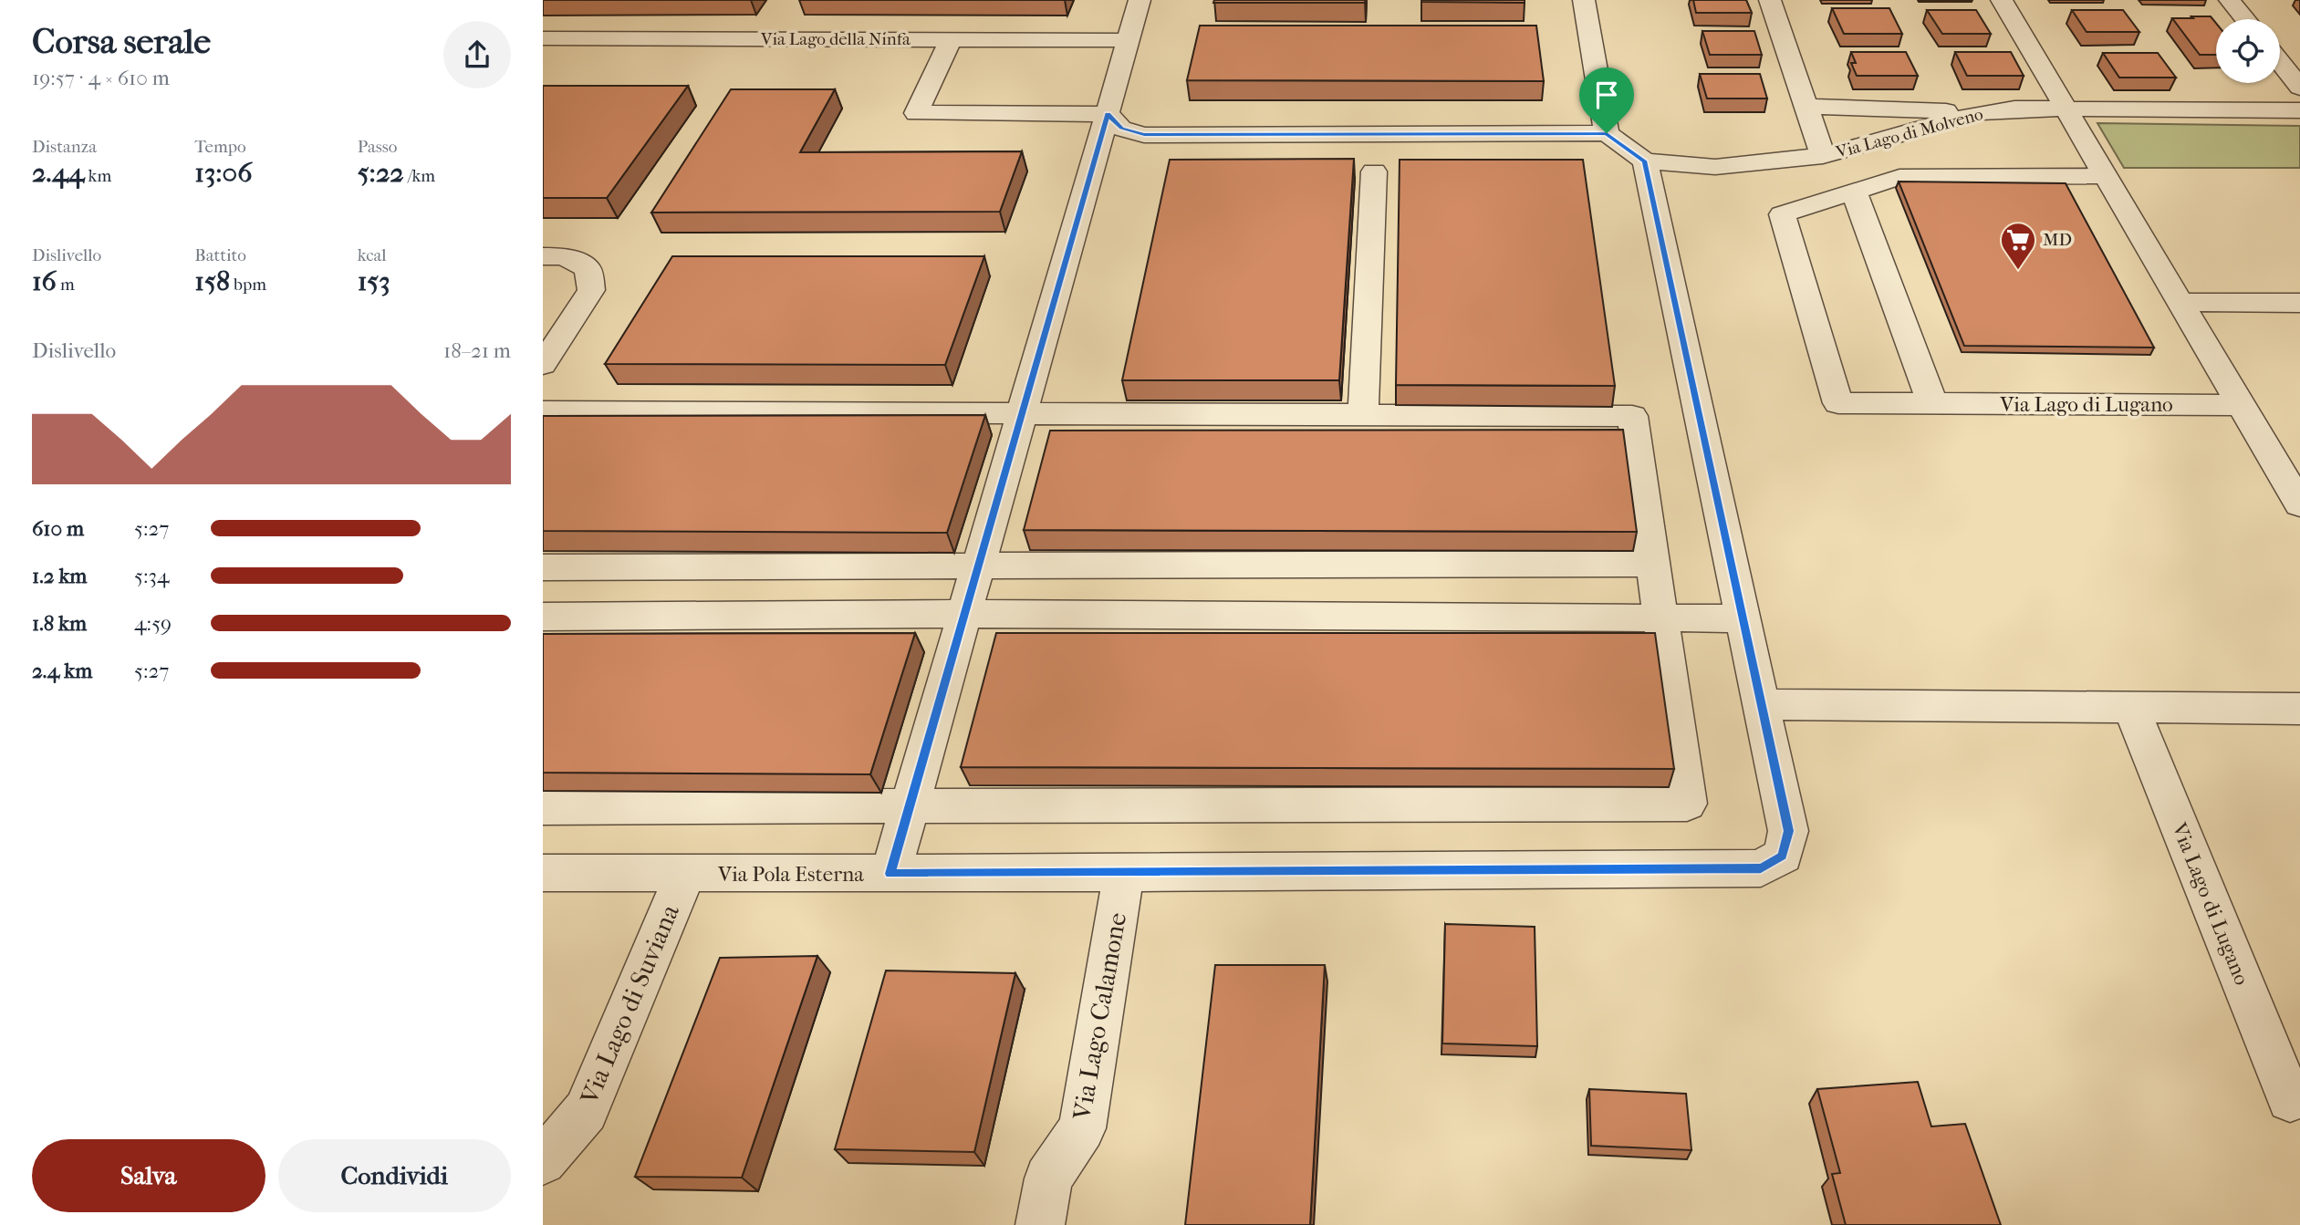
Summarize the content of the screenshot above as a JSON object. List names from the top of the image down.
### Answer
{
  "streets": {
    "street": [
      "Via Lago della Ninfa",
      "Via Lago di Molveno",
      "Via Lago di Lugano",
      "Via Pola Esterna",
      "Via Lago di Suviana",
      "Via Lago Calamone"
    ]
  },
  "crossings": [
    ["Via Lago di Molveno", "Via Pola Esterna"],
    ["Via Pola Esterna", "Via Lago di Suviana"],
    ["Via Pola Esterna", "Via Lago Calamone"]
  ],
  "places": {
    "supermarket": ["MD"]
  },
  "page": {
    "heading": ["Corsa serale", "19:57 · 4 × 610 m"],
    "stats": [
      ["Distanza", "2.44 km"],
      ["Tempo", "13:06"],
      ["Passo", "5:22 /km"],
      ["Dislivello", "16 m"],
      ["Battito", "158 bpm"],
      ["kcal", "153"]
    ],
    "chart": ["Dislivello", "18–21 m"],
    "list": [
      {
        "name": "610 m",
        "note": "5:27"
      },
      {
        "name": "1.2 km",
        "note": "5:34"
      },
      {
        "name": "1.8 km",
        "note": "4:59"
      },
      {
        "name": "2.4 km",
        "note": "5:27"
      }
    ],
    "buttons": ["Salva", "Condividi"]
  }
}
